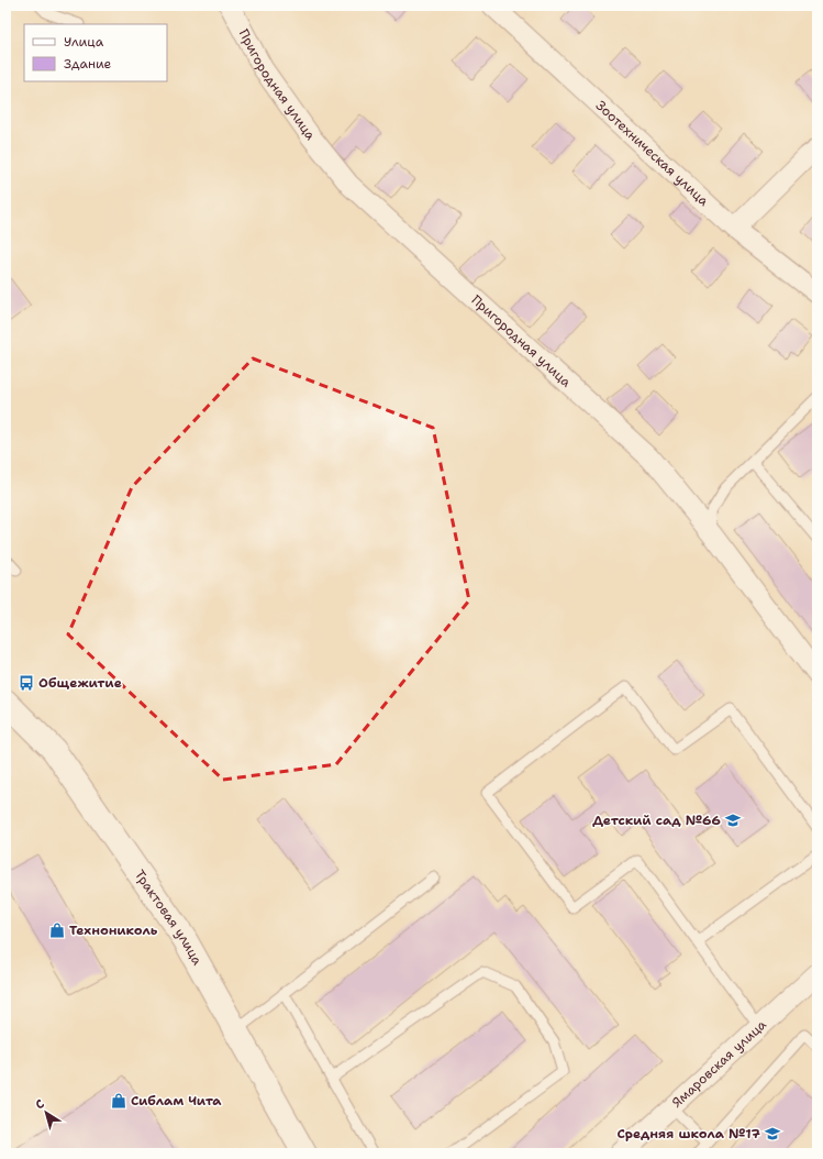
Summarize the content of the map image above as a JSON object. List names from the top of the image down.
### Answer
{
  "streets": {
    "main road": ["Трактовая улица"],
    "street": ["Пригородная улица", "Зоотехническая улица", "Ямаровская улица"]
  },
  "places": {
    "bus stop": ["Общежитие"],
    "school or university": ["Детский сад №66", "Средняя школа №17"],
    "shop": ["Технониколь", "Сиблам Чита"]
  },
  "legend": ["Улица", "Здание"],
  "north": "top left"
}
